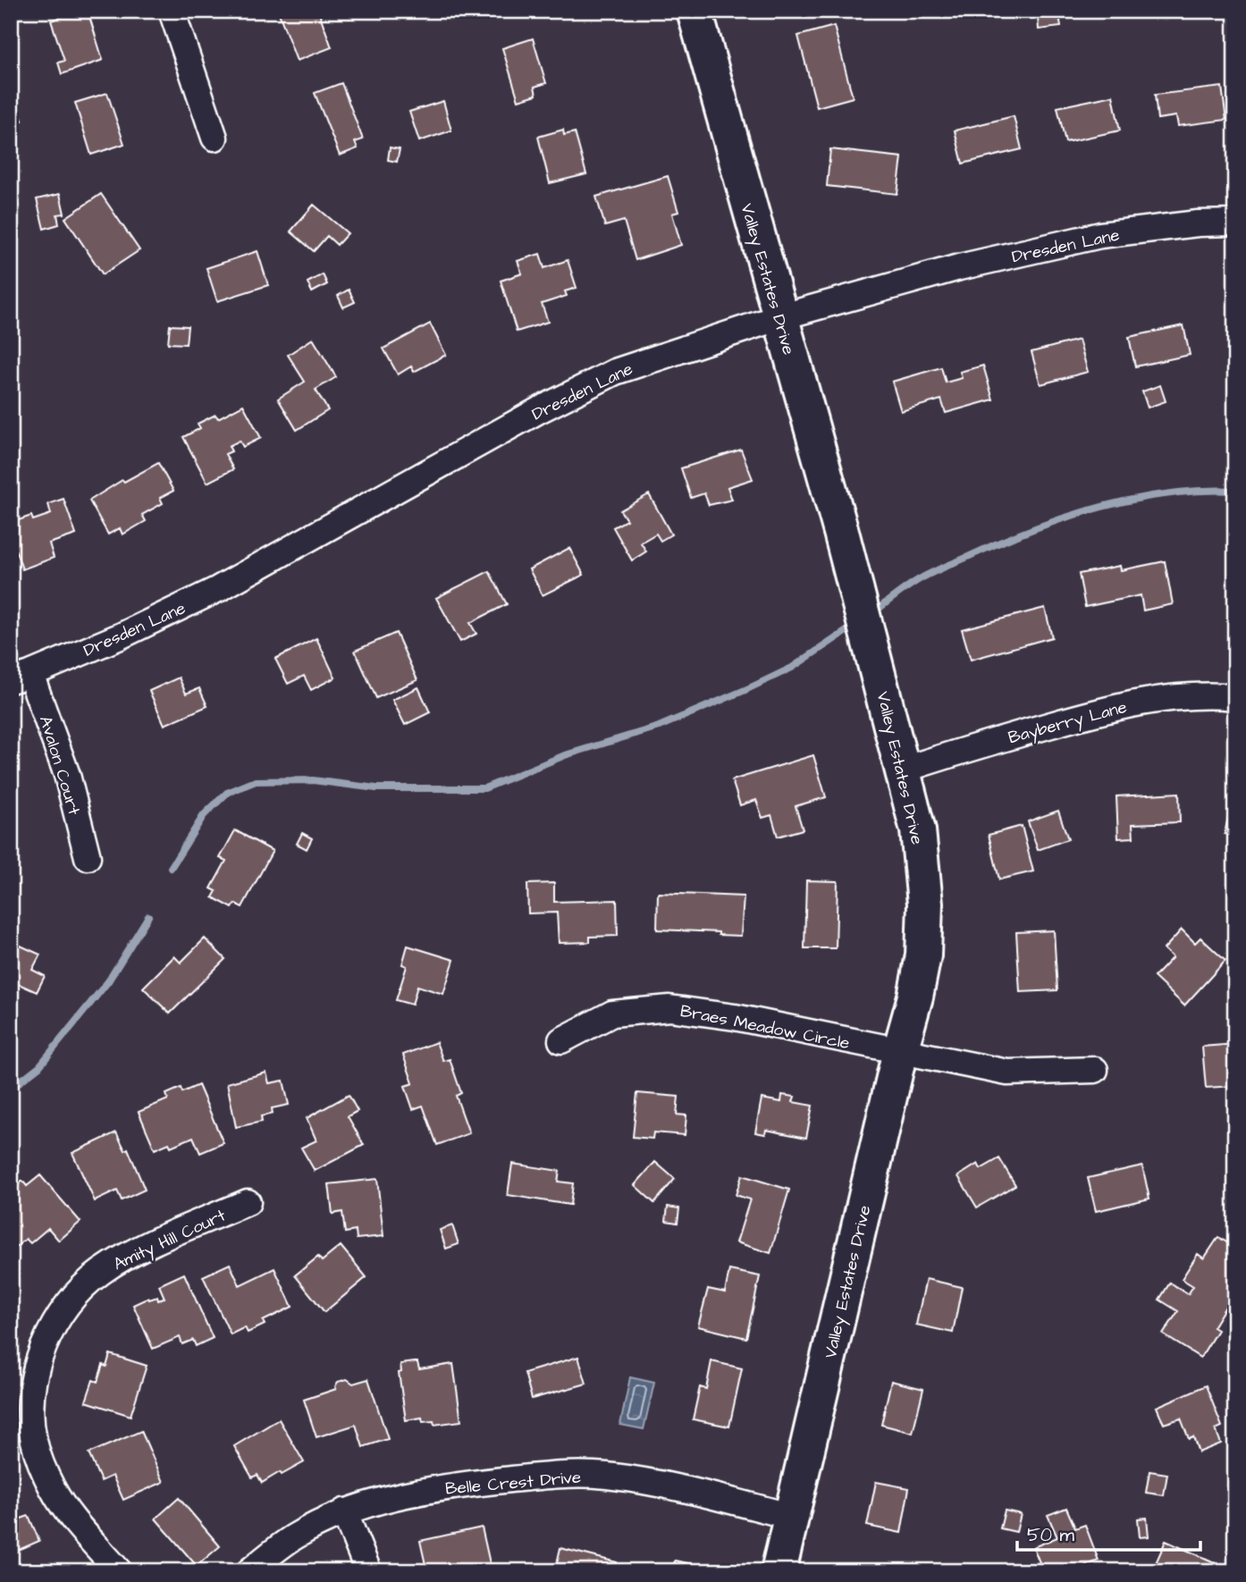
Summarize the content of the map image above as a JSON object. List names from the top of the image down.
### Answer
{
  "streets": {
    "street": [
      "Dresden Lane",
      "Valley Estates Drive",
      "Bayberry Lane",
      "Avalon Court",
      "Braes Meadow Circle",
      "Amity Hill Court",
      "Belle Crest Drive"
    ]
  },
  "crossings": [
    ["Dresden Lane", "Valley Estates Drive"],
    ["Dresden Lane", "Avalon Court"],
    ["Valley Estates Drive", "Bayberry Lane"],
    ["Valley Estates Drive", "Braes Meadow Circle"],
    ["Valley Estates Drive", "Belle Crest Drive"]
  ],
  "scale_bar": "50 m"
}
